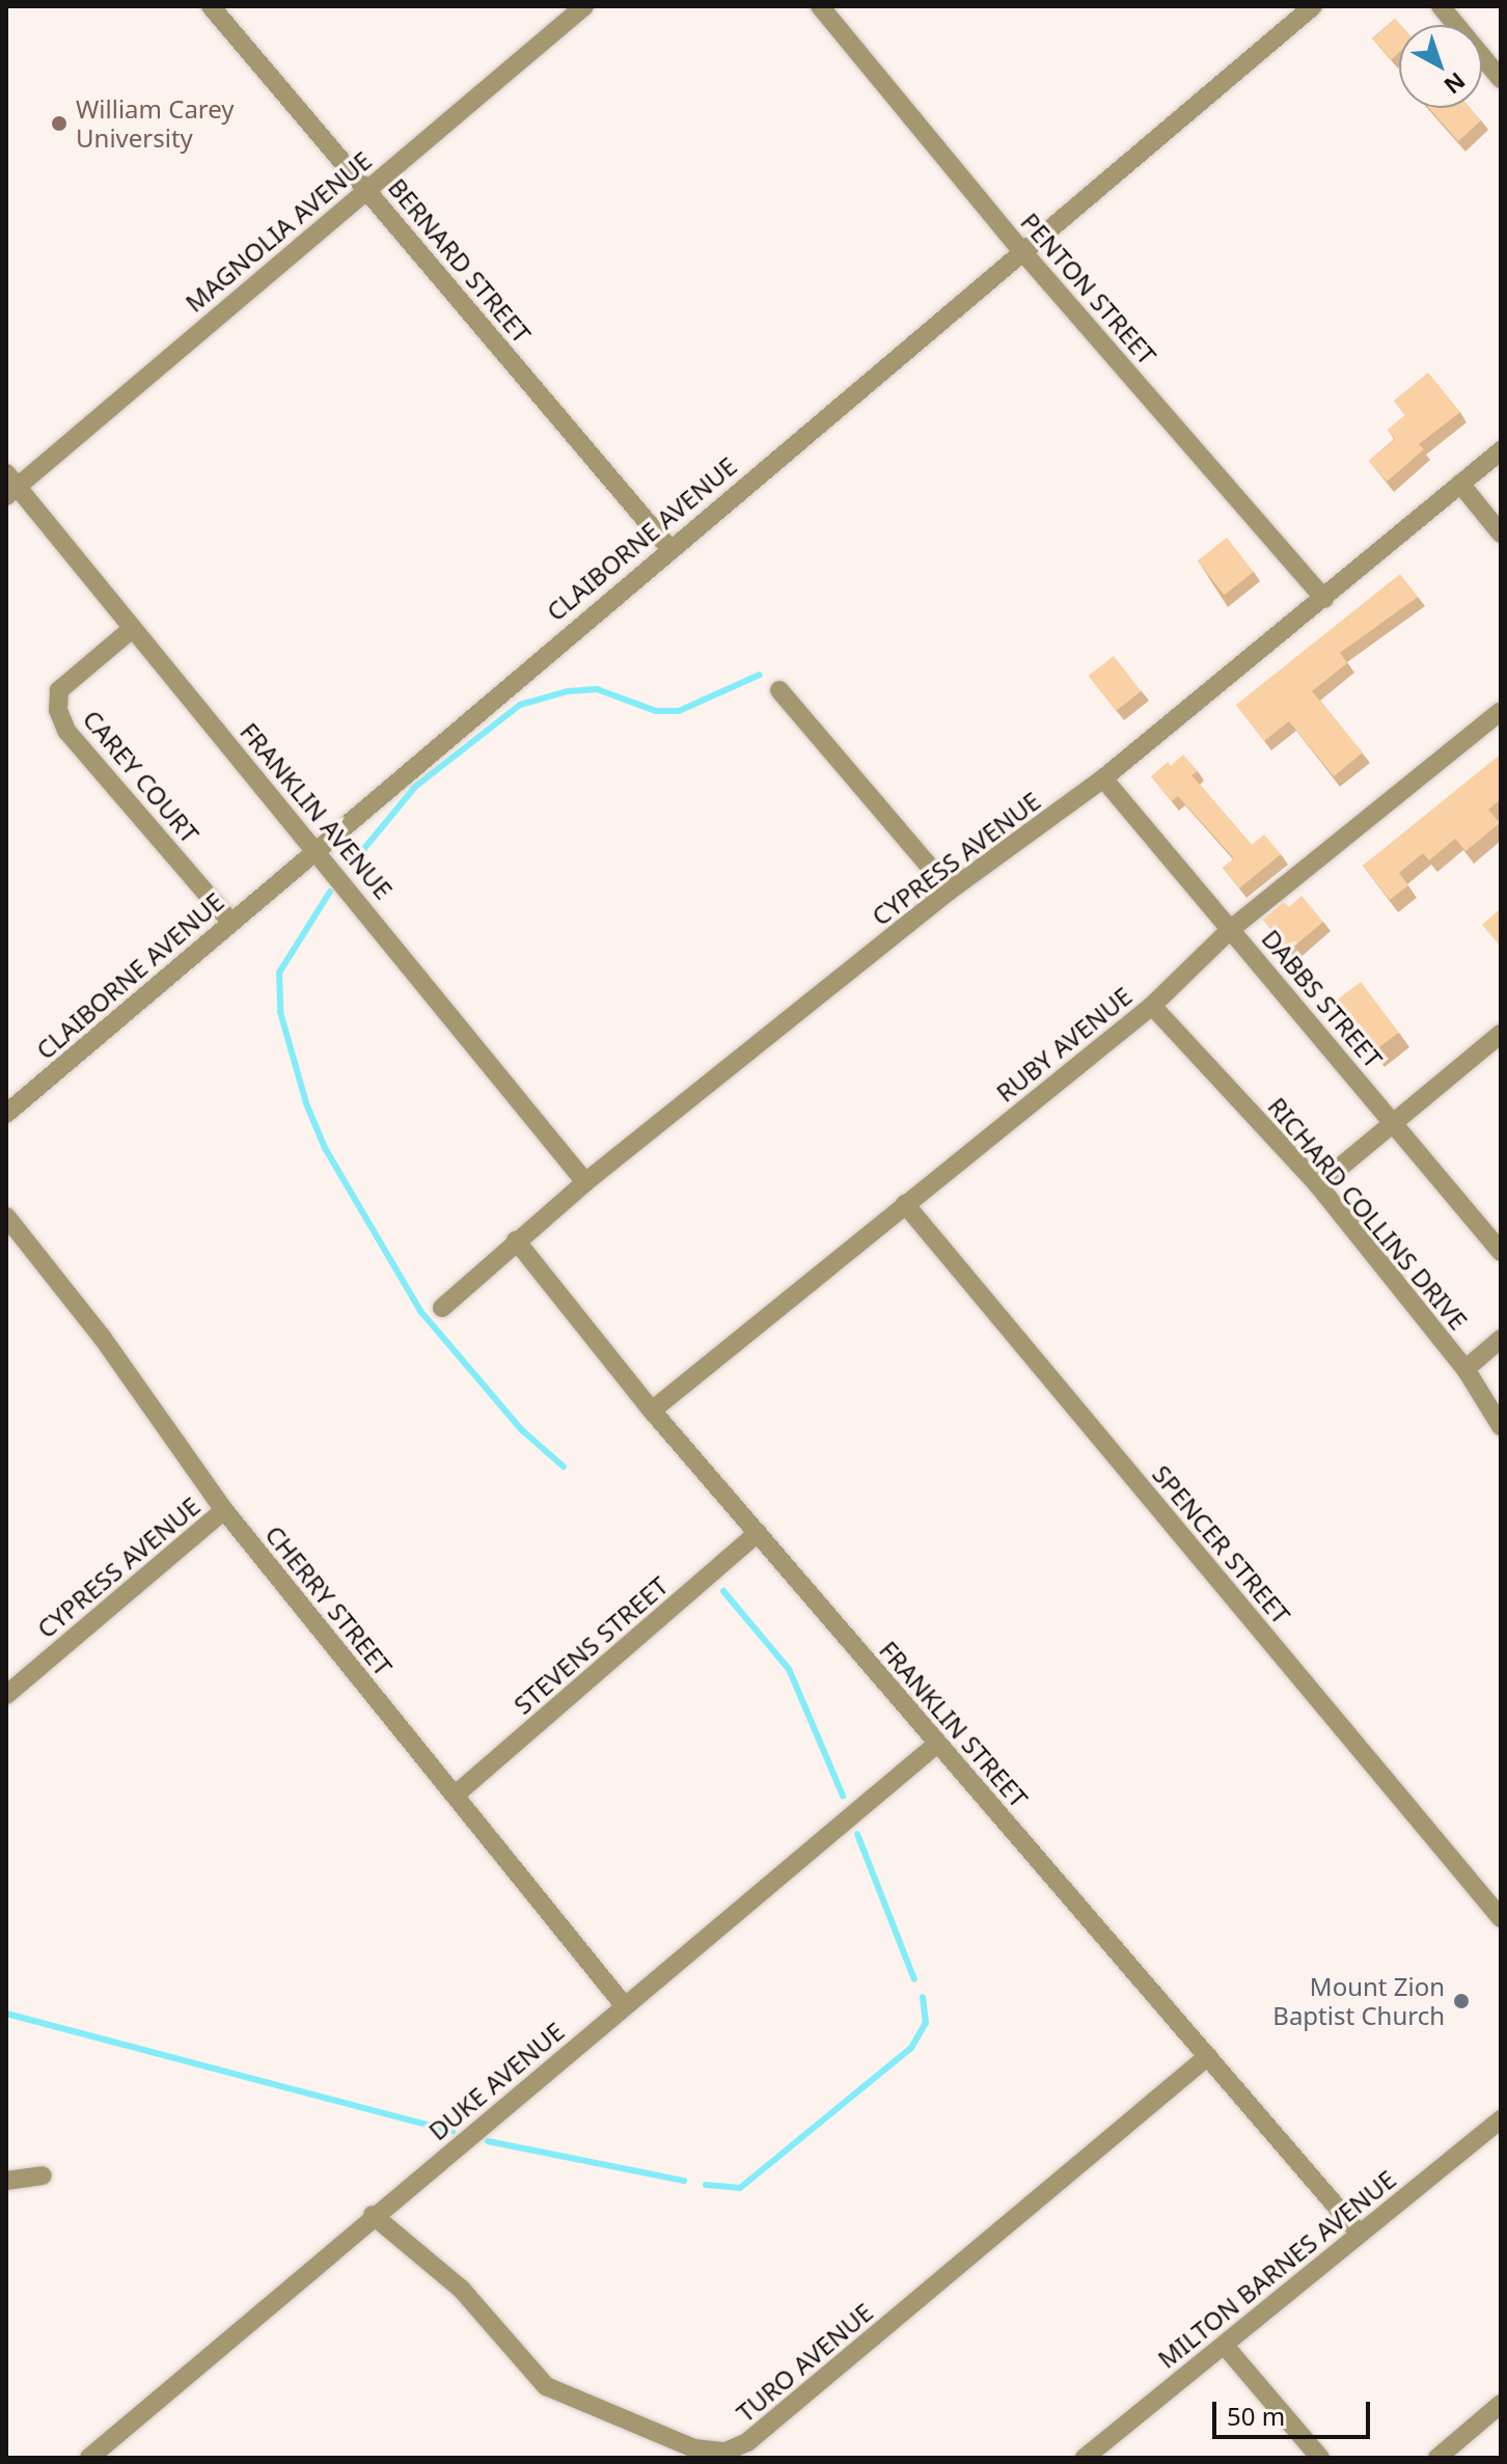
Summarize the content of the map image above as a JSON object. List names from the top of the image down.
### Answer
{
  "streets": {
    "street": [
      "MAGNOLIA AVENUE",
      "BERNARD STREET",
      "PENTON STREET",
      "CLAIBORNE AVENUE",
      "CAREY COURT",
      "FRANKLIN AVENUE",
      "CYPRESS AVENUE",
      "DABBS STREET",
      "RUBY AVENUE",
      "RICHARD COLLINS DRIVE",
      "SPENCER STREET",
      "CHERRY STREET",
      "STEVENS STREET",
      "FRANKLIN STREET",
      "DUKE AVENUE",
      "MILTON BARNES AVENUE",
      "TURO AVENUE"
    ]
  },
  "crossings": [
    ["MAGNOLIA AVENUE", "BERNARD STREET"],
    ["MAGNOLIA AVENUE", "FRANKLIN AVENUE"],
    ["BERNARD STREET", "CLAIBORNE AVENUE"],
    ["PENTON STREET", "CLAIBORNE AVENUE"],
    ["PENTON STREET", "CYPRESS AVENUE"],
    ["CLAIBORNE AVENUE", "CAREY COURT"],
    ["CLAIBORNE AVENUE", "FRANKLIN AVENUE"],
    ["CAREY COURT", "FRANKLIN AVENUE"],
    ["FRANKLIN AVENUE", "CYPRESS AVENUE"],
    ["CYPRESS AVENUE", "DABBS STREET"],
    ["CYPRESS AVENUE", "CHERRY STREET"],
    ["CYPRESS AVENUE", "FRANKLIN STREET"],
    ["DABBS STREET", "RUBY AVENUE"],
    ["RUBY AVENUE", "RICHARD COLLINS DRIVE"],
    ["RUBY AVENUE", "SPENCER STREET"],
    ["RUBY AVENUE", "FRANKLIN STREET"],
    ["CHERRY STREET", "STEVENS STREET"],
    ["CHERRY STREET", "DUKE AVENUE"],
    ["STEVENS STREET", "FRANKLIN STREET"],
    ["FRANKLIN STREET", "DUKE AVENUE"],
    ["FRANKLIN STREET", "MILTON BARNES AVENUE"],
    ["FRANKLIN STREET", "TURO AVENUE"],
    ["DUKE AVENUE", "TURO AVENUE"]
  ],
  "places": ["William Carey University", "Mount Zion Baptist Church"],
  "scale_bar": "50 m",
  "north": "bottom right"
}
